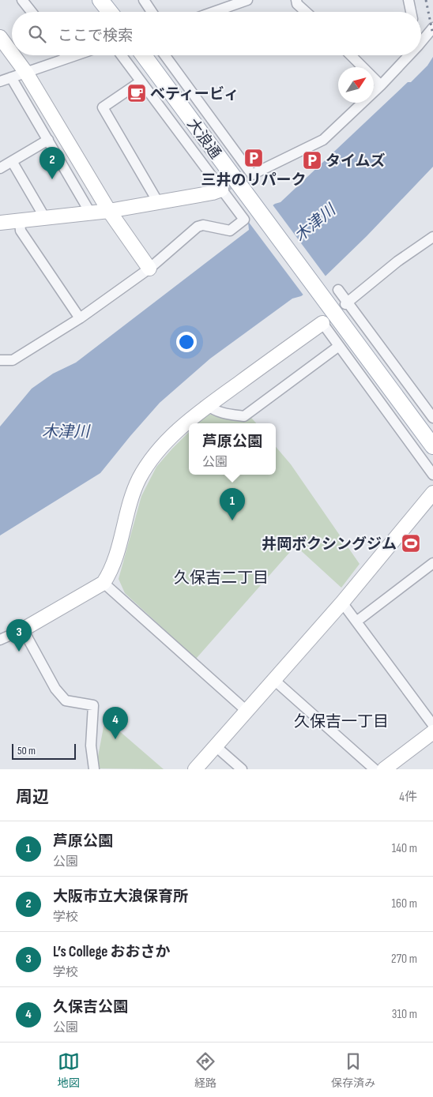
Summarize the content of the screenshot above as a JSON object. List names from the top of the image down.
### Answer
{
  "streets": {
    "main road": ["大浪通"]
  },
  "districts": ["久保吉二丁目", "久保吉一丁目"],
  "water": ["木津川"],
  "places": {
    "cafe": ["べティービィ"],
    "parking": ["三井のリパーク", "タイムズ"],
    "sports": ["井岡ボクシングジム"]
  },
  "scale_bar": "50 m",
  "north": "top right",
  "page": {
    "search": "ここで検索",
    "pins": [
      "2",
      "1",
      "3",
      "4"
    ],
    "popup": ["芦原公園", "公園"],
    "scale": "50 m",
    "heading": ["周辺", "4件"],
    "list": [
      {
        "mark": "1",
        "name": "芦原公園",
        "note": "公園",
        "value": "140 m"
      },
      {
        "mark": "2",
        "name": "大阪市立大浪保育所",
        "note": "学校",
        "value": "160 m"
      },
      {
        "mark": "3",
        "name": "L’s College おおさか",
        "note": "学校",
        "value": "270 m"
      },
      {
        "mark": "4",
        "name": "久保吉公園",
        "note": "公園",
        "value": "310 m"
      }
    ],
    "nav": ["地図", "経路", "保存済み"]
  }
}
